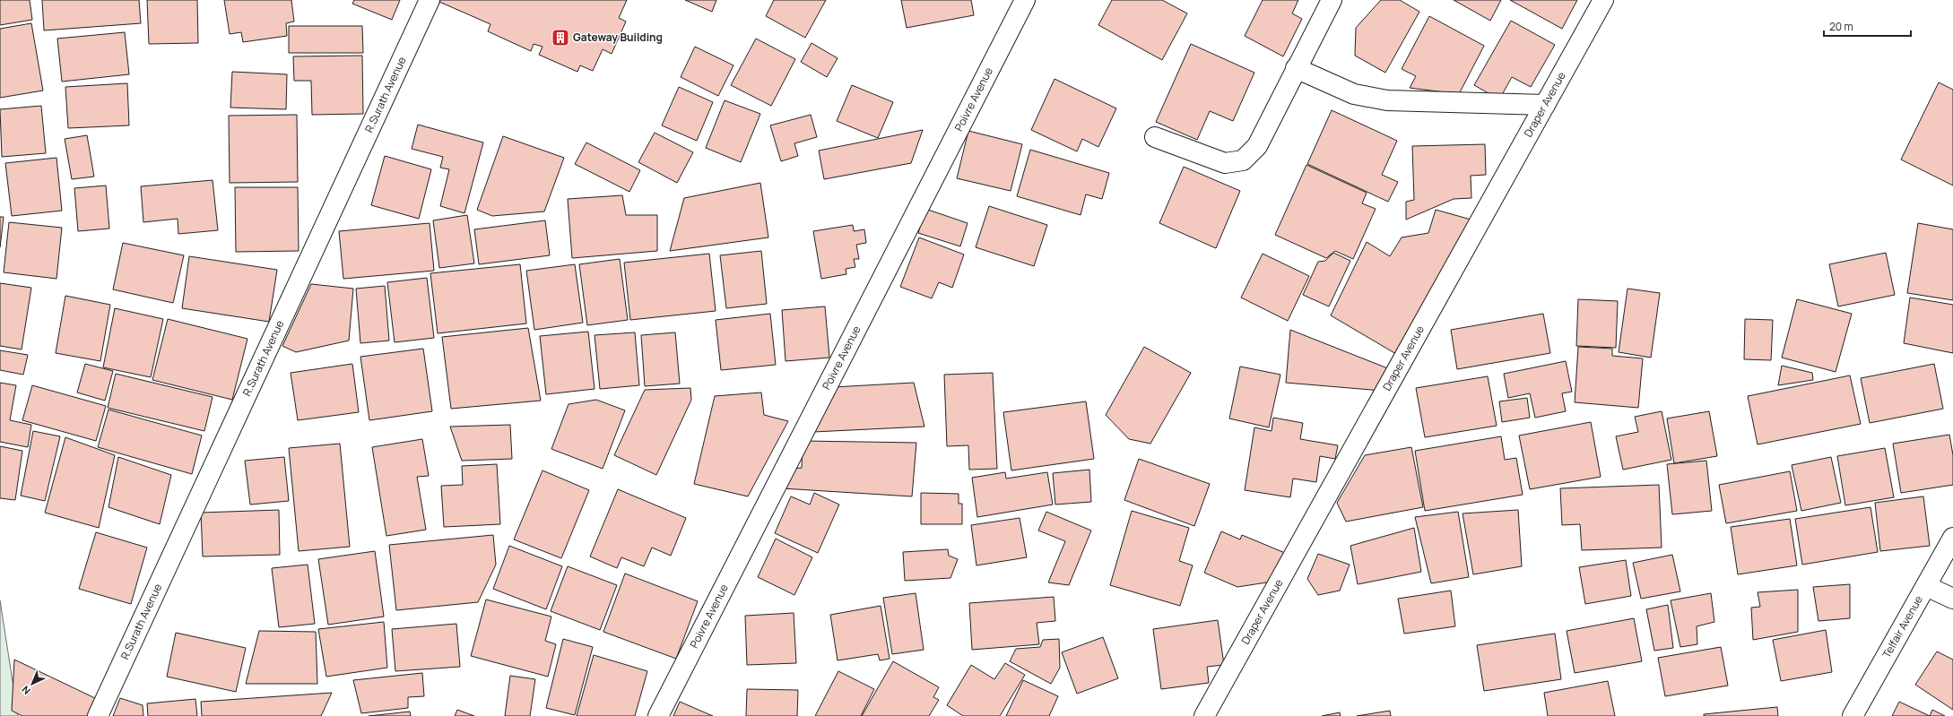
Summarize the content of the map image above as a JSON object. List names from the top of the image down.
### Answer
{
  "streets": {
    "street": [
      "R.Surath Avenue",
      "Poivre Avenue",
      "Draper Avenue",
      "Telfair Avenue"
    ]
  },
  "places": {
    "building": ["Gateway Building"]
  },
  "scale_bar": "20 m",
  "north": "bottom left"
}
